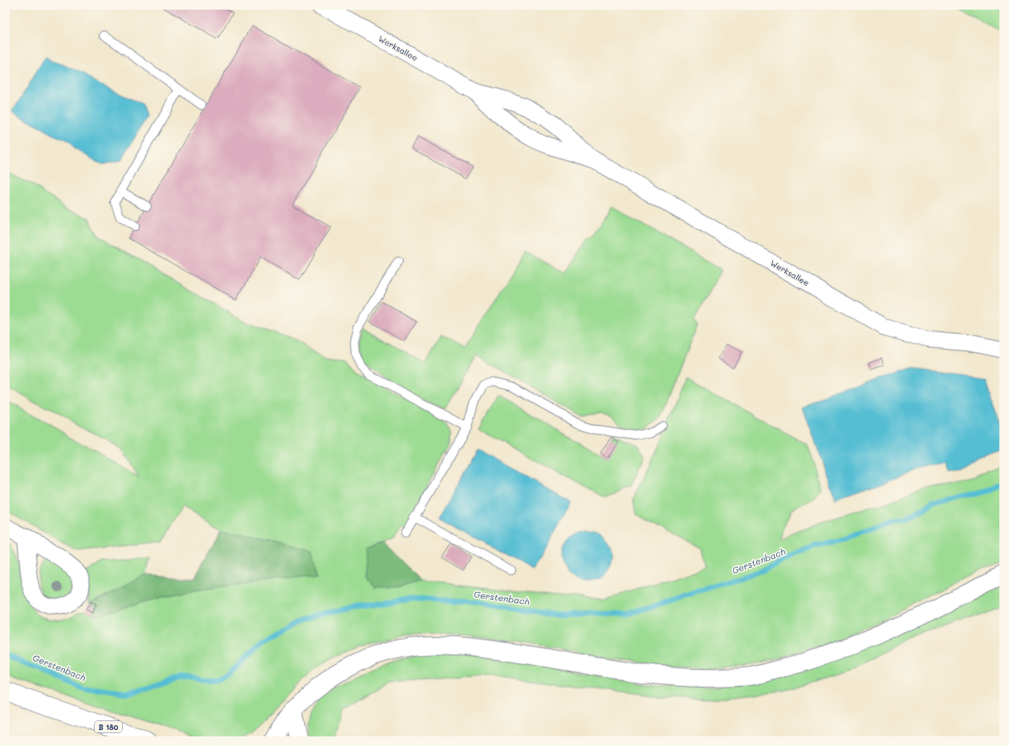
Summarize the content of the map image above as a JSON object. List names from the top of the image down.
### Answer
{
  "streets": {
    "street": ["Werksallee", "B 180"]
  },
  "water": ["Gerstenbach"]
}
